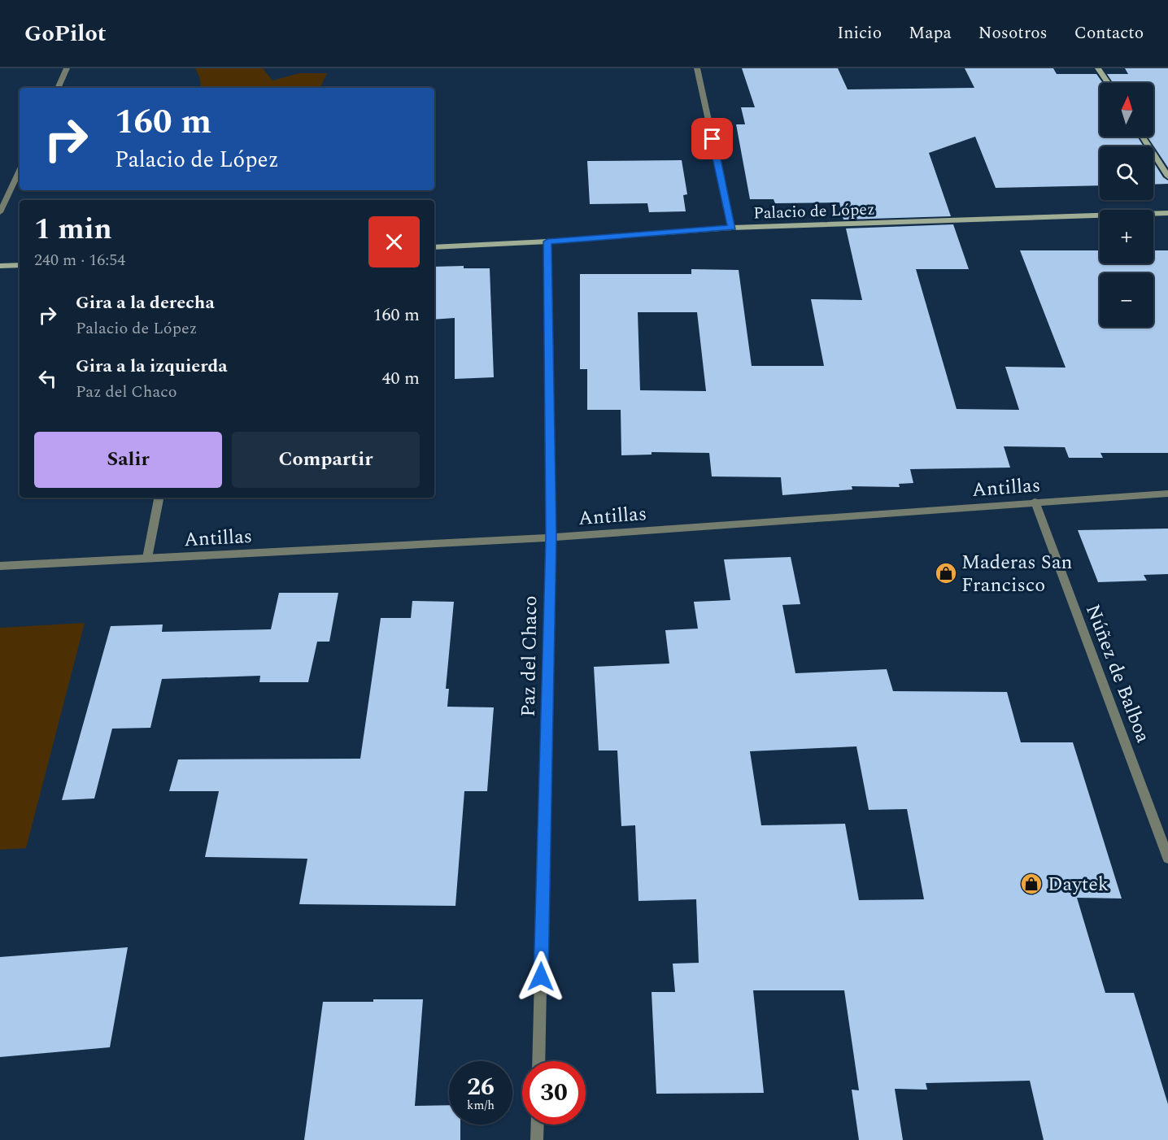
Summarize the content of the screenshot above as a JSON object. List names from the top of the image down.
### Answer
{
  "streets": {
    "street": [
      "Palacio de López",
      "Antillas",
      "Paz del Chaco",
      "Núñez de Balboa"
    ]
  },
  "crossings": [
    ["Palacio de López", "Paz del Chaco"],
    ["Antillas", "Paz del Chaco"],
    ["Antillas", "Núñez de Balboa"]
  ],
  "places": {
    "shop": ["Maderas San Francisco", "Daytek"]
  },
  "north": "top",
  "page": {
    "header": "GoPilot",
    "nav": [
      "Inicio",
      "Mapa",
      "Nosotros",
      "Contacto"
    ],
    "map_buttons": ["+", "−"],
    "turn": ["160 m", "Palacio de López"],
    "heading": ["1 min", "240 m · 16:54"],
    "list": [
      {
        "name": "Gira a la derecha",
        "note": "Palacio de López",
        "value": "160 m"
      },
      {
        "name": "Gira a la izquierda",
        "note": "Paz del Chaco",
        "value": "40 m"
      }
    ],
    "buttons": ["Salir", "Compartir"],
    "speed": "26 km/h",
    "limit": "30"
  }
}
